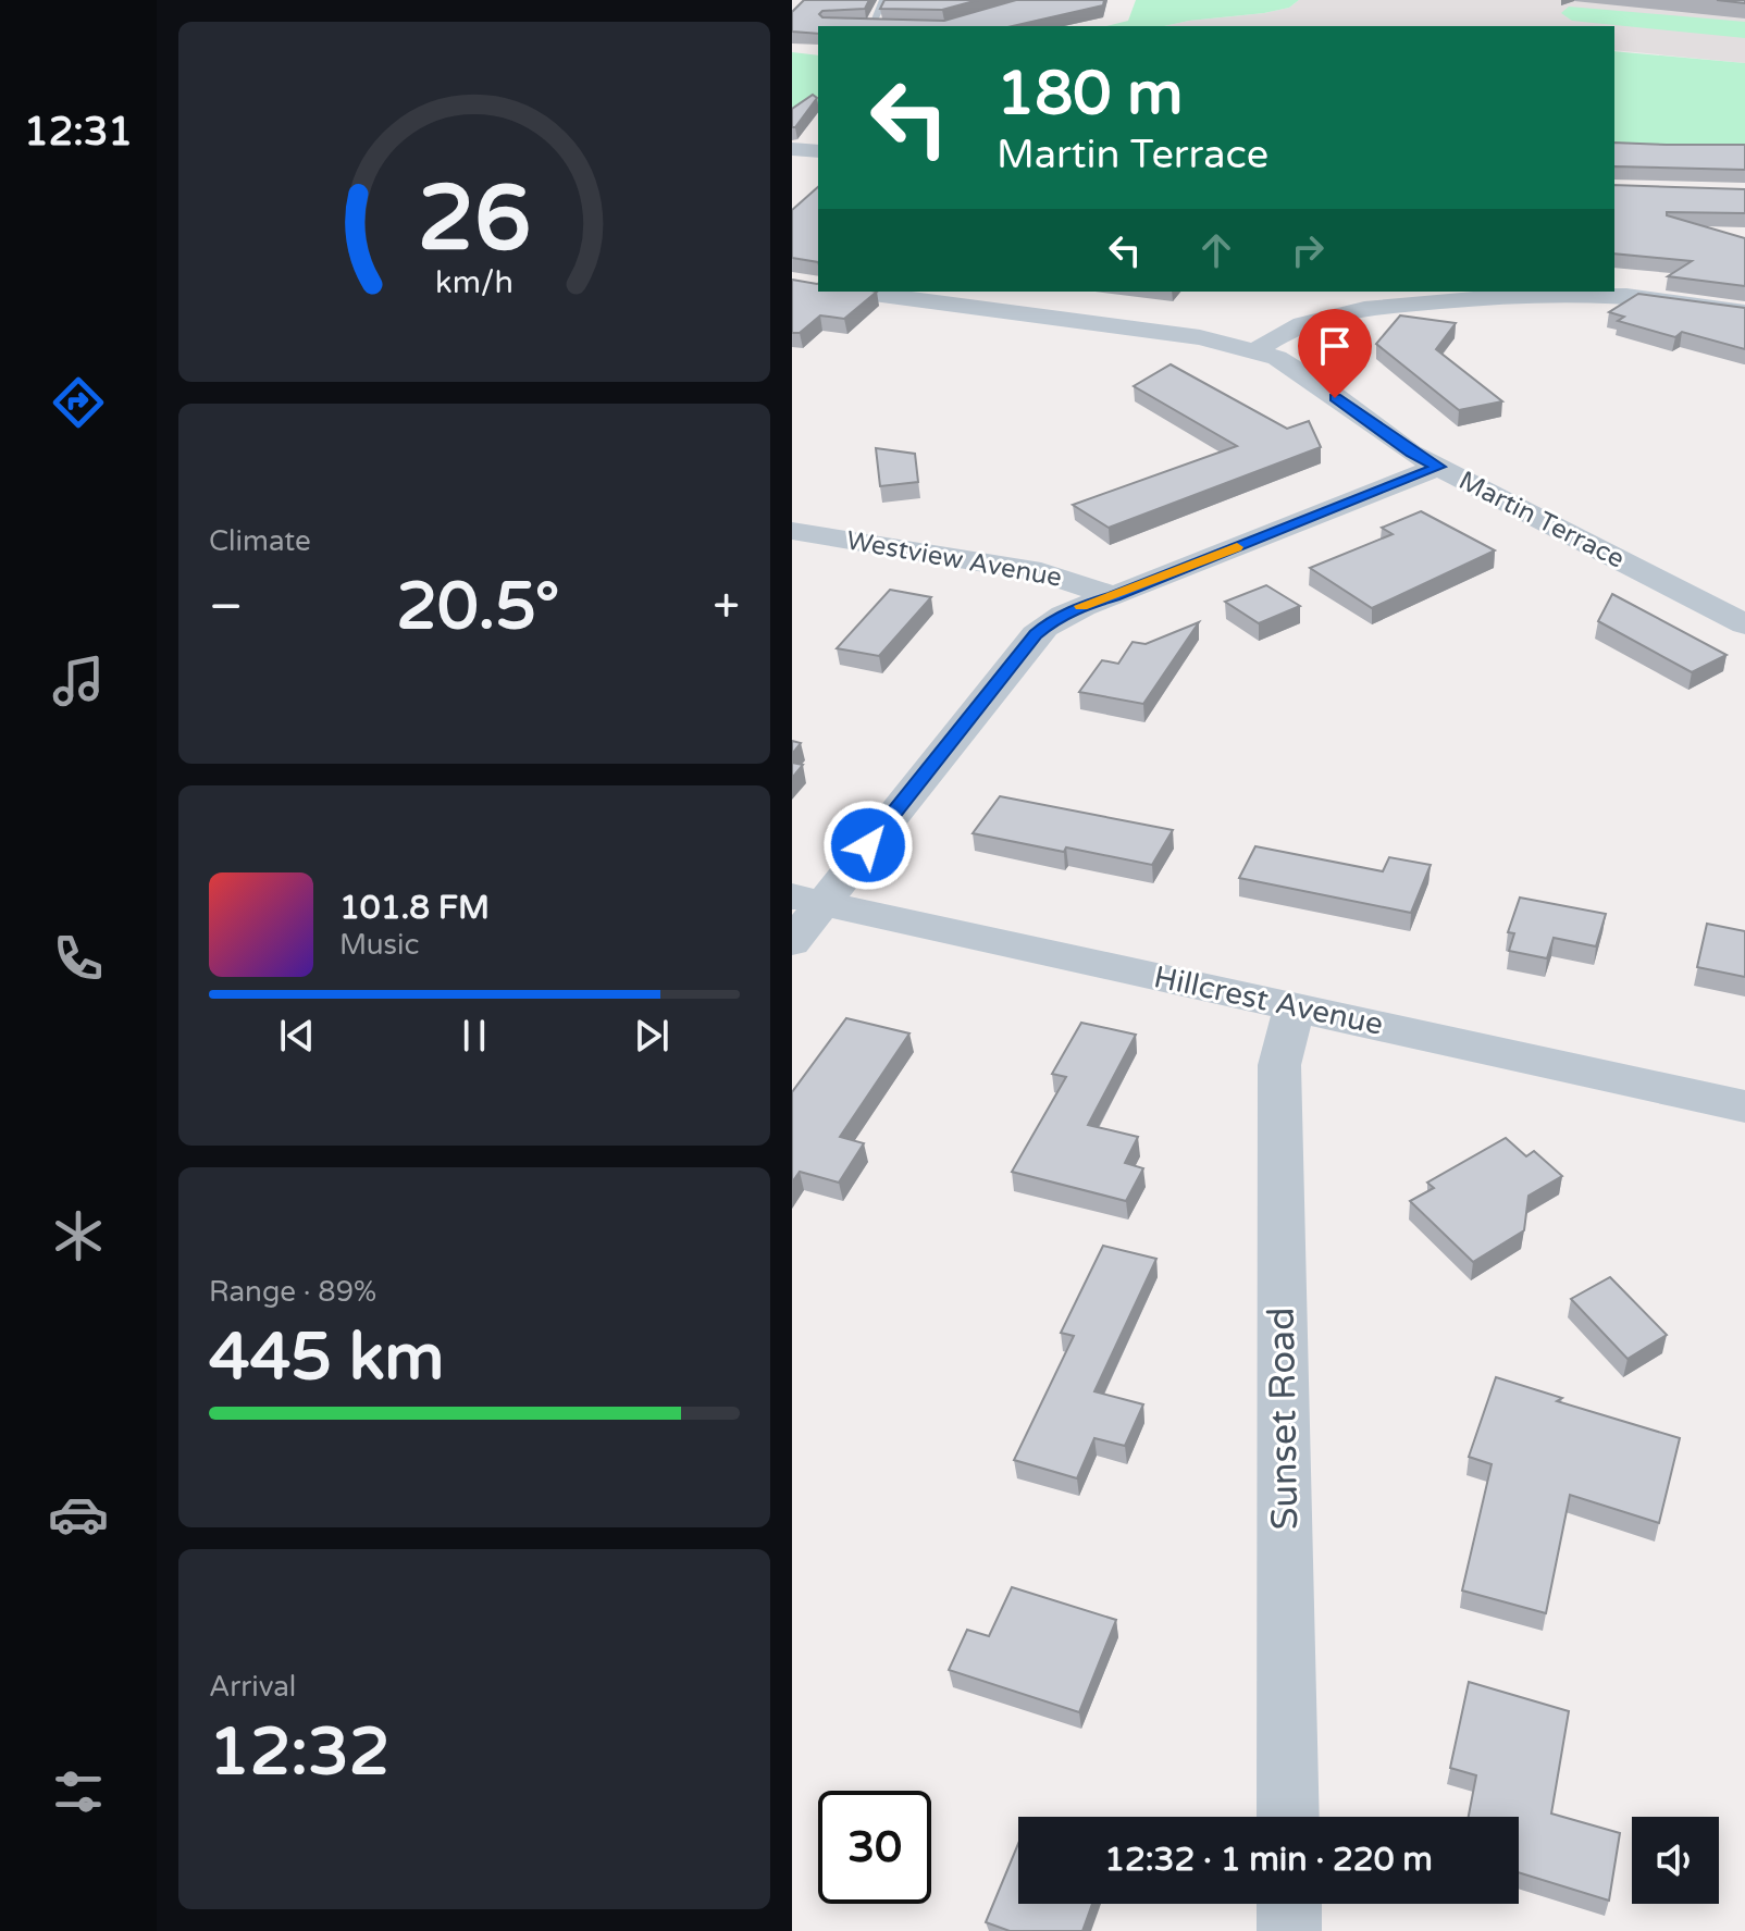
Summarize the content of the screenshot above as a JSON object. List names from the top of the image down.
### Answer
{
  "streets": {
    "street": [
      "Martin Terrace",
      "Westview Avenue",
      "Hillcrest Avenue",
      "Sunset Road"
    ]
  },
  "crossings": [
    ["Hillcrest Avenue", "Sunset Road"]
  ],
  "page": {
    "tabs": "12:31",
    "turn": ["180 m", "Martin Terrace"],
    "tile": [
      "Climate",
      ["Range · 89%", "445 km"],
      ["Arrival", "12:32"]
    ],
    "heat": ["−", "20.5°", "+"],
    "song": ["101.8 FM", "Music"],
    "limit": "30",
    "trip": "12:32 · 1 min · 220 m",
    "gauge": ["26", "km/h"]
  }
}
